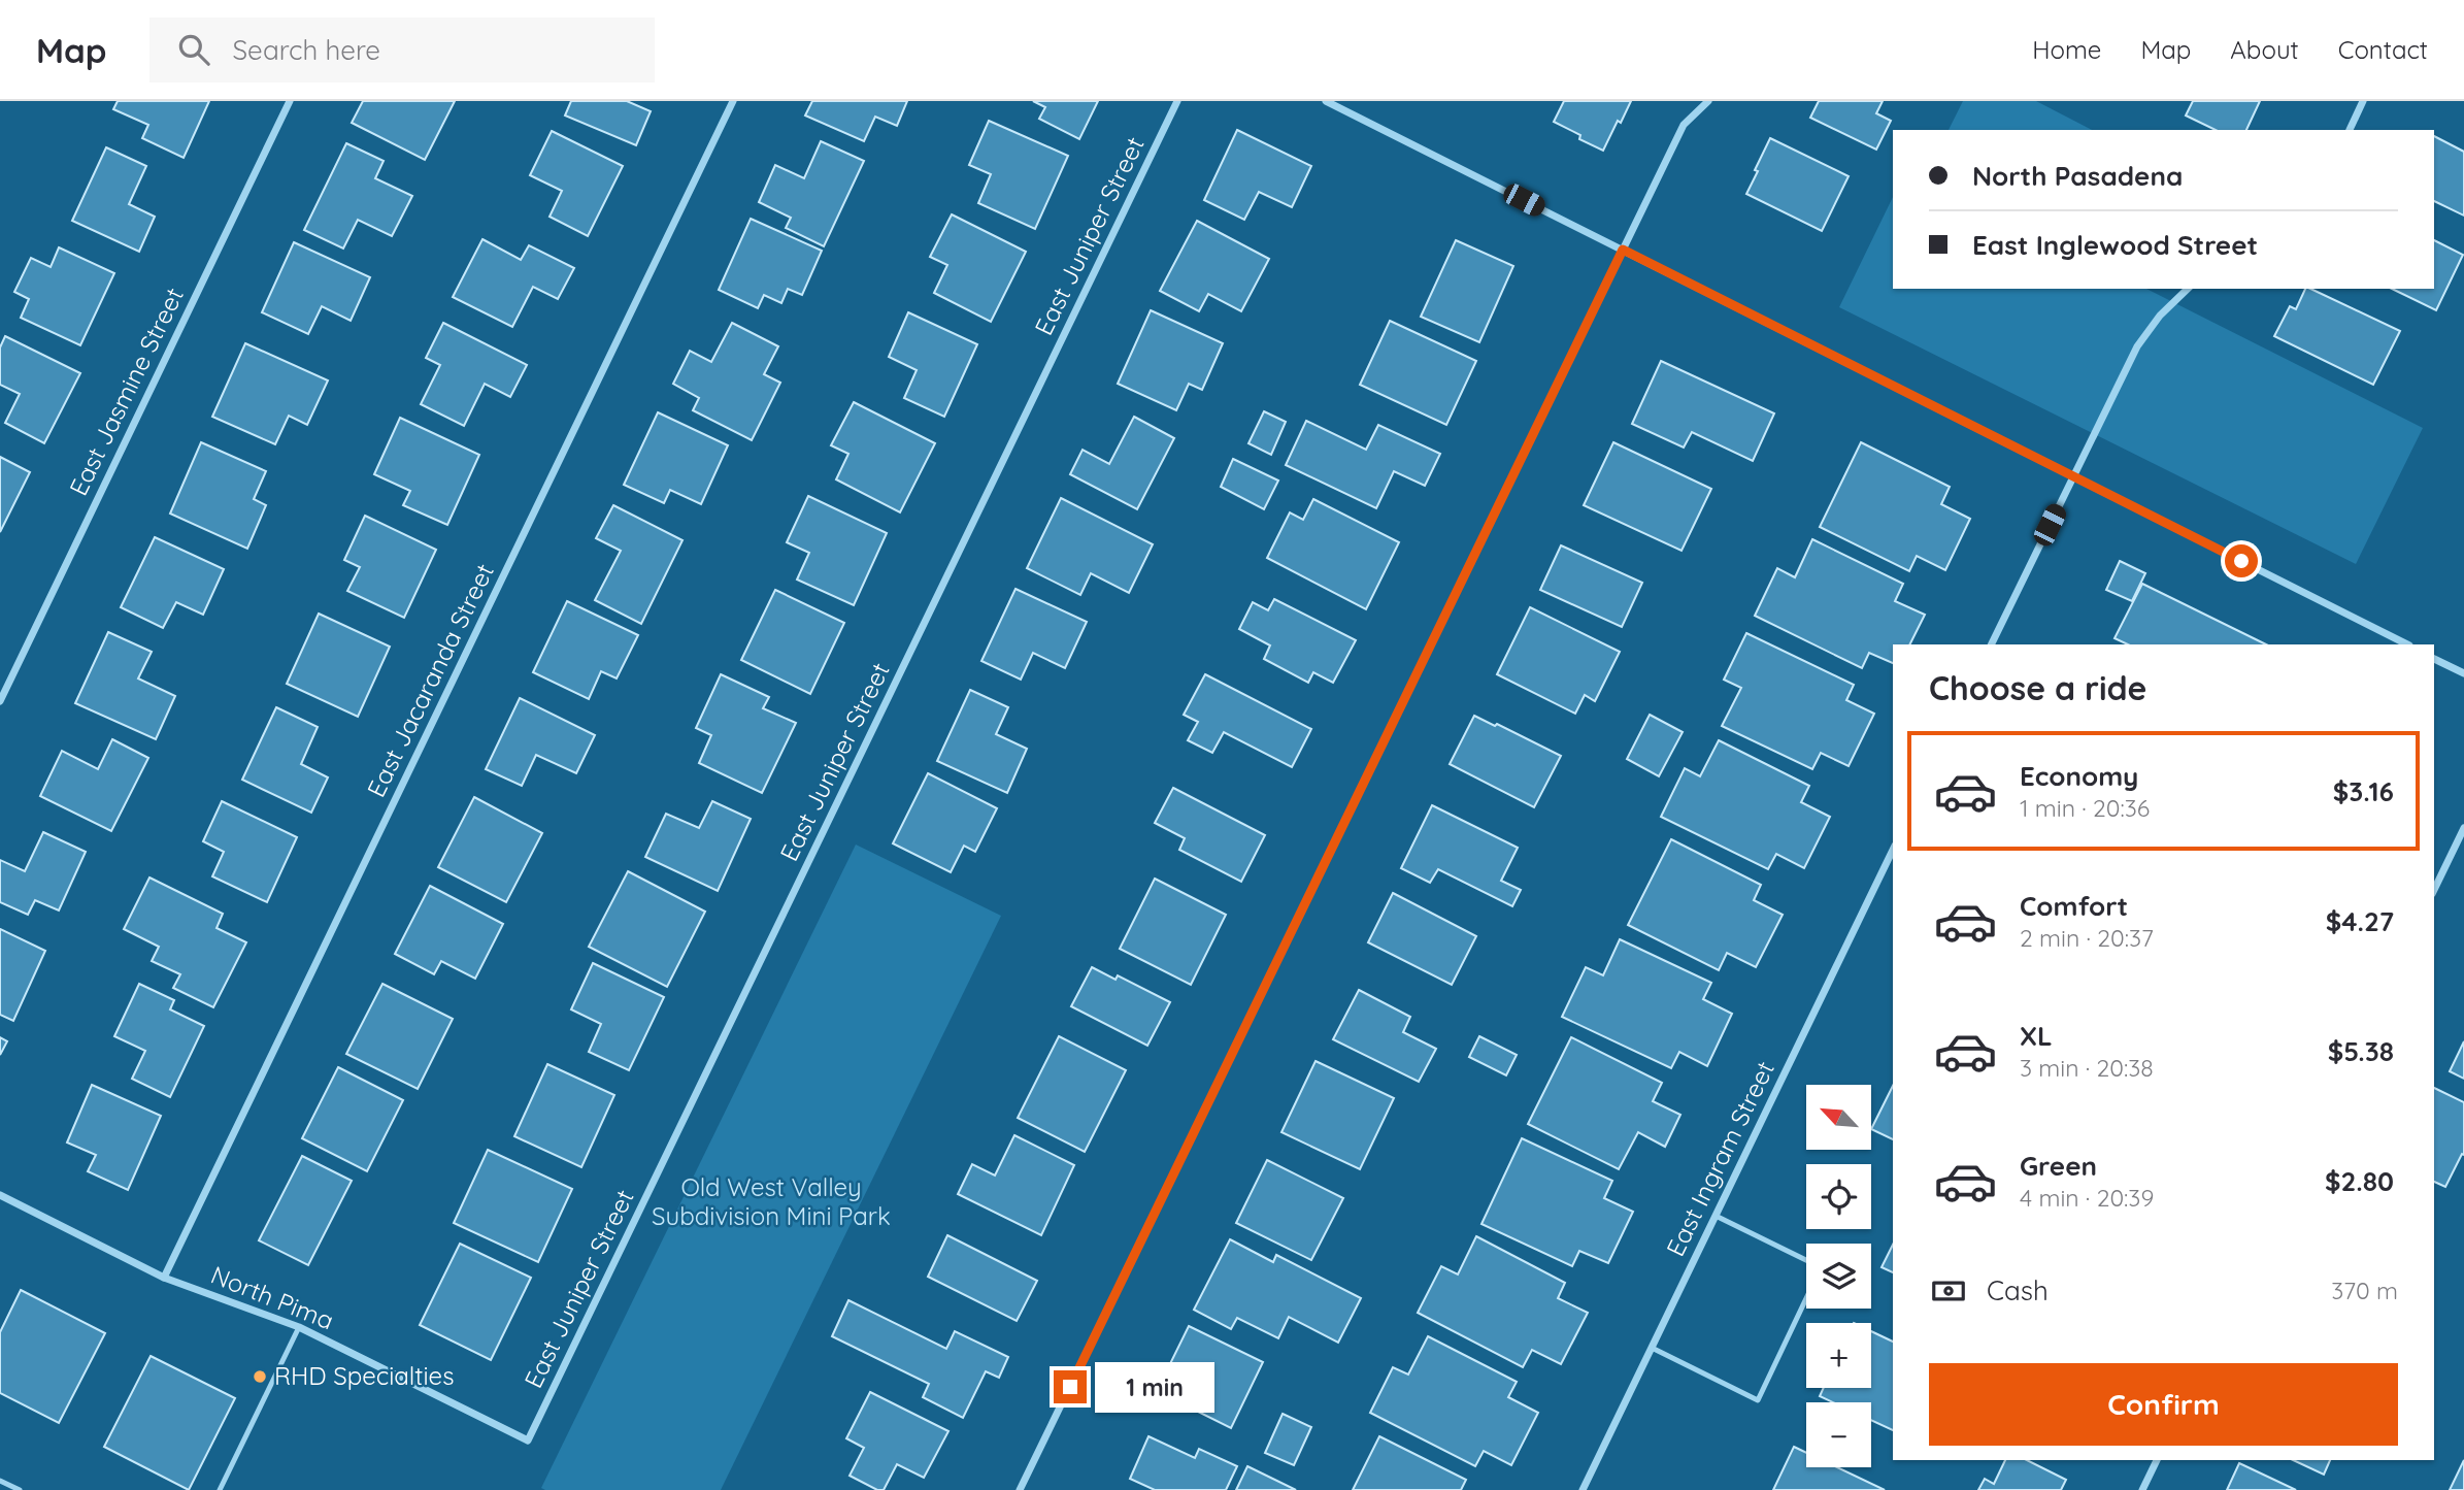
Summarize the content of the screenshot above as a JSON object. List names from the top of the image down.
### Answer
{
  "streets": {
    "street": [
      "East Juniper Street",
      "East Jasmine Street",
      "East Jacaranda Street",
      "East Ingram Street",
      "North Pima"
    ]
  },
  "crossings": [
    ["East Juniper Street", "North Pima"],
    ["East Jacaranda Street", "North Pima"]
  ],
  "parks": ["Old West Valley Subdivision Mini Park"],
  "places": ["RHD Specialties"],
  "north": "top left",
  "page": {
    "header": "Map",
    "search": "Search here",
    "nav": [
      "Home",
      "Map",
      "About",
      "Contact"
    ],
    "banner": ["North Pasadena", "East Inglewood Street"],
    "heading": "Choose a ride",
    "list": [
      {
        "name": "Economy",
        "note": "1 min · 20:36",
        "value": "$3.16"
      },
      {
        "name": "Comfort",
        "note": "2 min · 20:37",
        "value": "$4.27"
      },
      {
        "name": "XL",
        "note": "3 min · 20:38",
        "value": "$5.38"
      },
      {
        "name": "Green",
        "note": "4 min · 20:39",
        "value": "$2.80"
      }
    ],
    "map_buttons": ["+", "−"],
    "pay": ["Cash", "370 m"],
    "buttons": "Confirm",
    "bubble": "1 min"
  }
}
